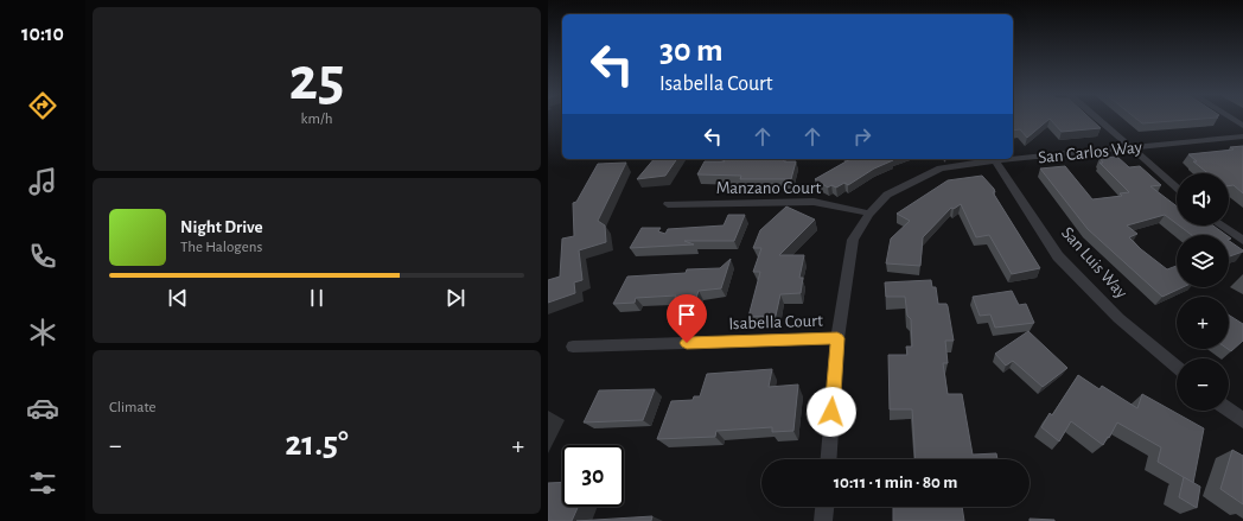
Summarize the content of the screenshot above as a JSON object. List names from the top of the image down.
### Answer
{
  "streets": {
    "street": [
      "San Carlos Way",
      "Manzano Court",
      "San Luis Way",
      "Isabella Court"
    ]
  },
  "crossings": [
    ["San Carlos Way", "Manzano Court"],
    ["San Carlos Way", "San Luis Way"],
    ["San Carlos Way", "Isabella Court"]
  ],
  "page": {
    "tabs": "10:10",
    "tile": [
      ["25", "km/h"],
      "Climate"
    ],
    "turn": ["30 m", "Isabella Court"],
    "map_buttons": ["+", "−"],
    "song": ["Night Drive", "The Halogens"],
    "heat": ["−", "21.5°", "+"],
    "limit": "30",
    "trip": "10:11 · 1 min · 80 m"
  }
}
